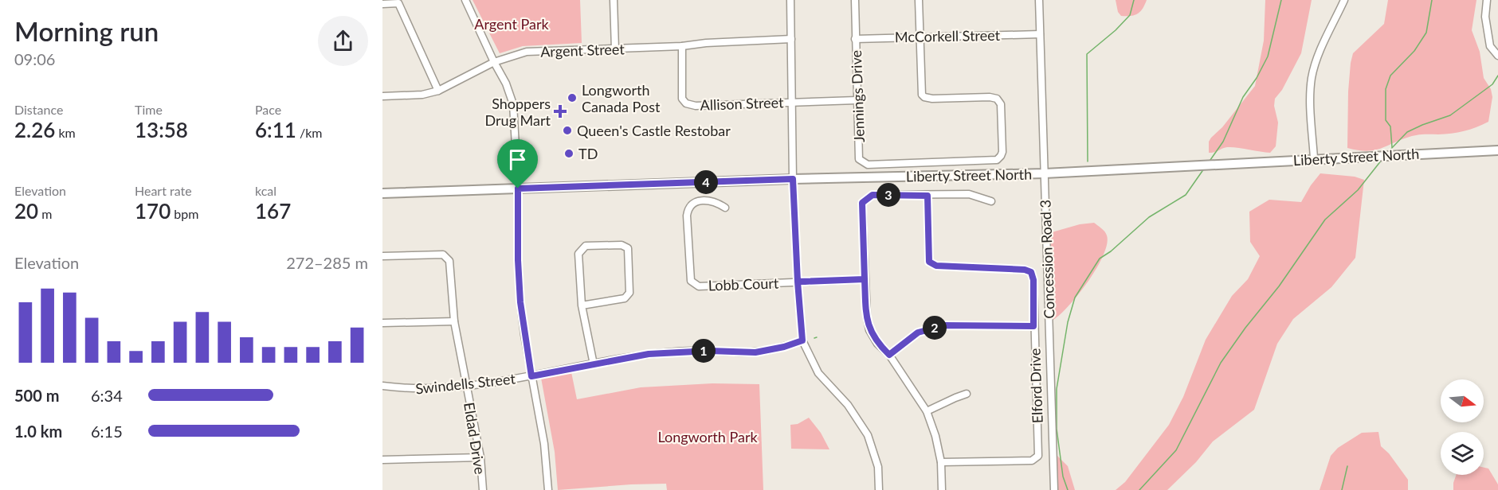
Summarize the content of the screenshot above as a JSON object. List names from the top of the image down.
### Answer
{
  "streets": {
    "main road": ["Liberty Street North"],
    "street": [
      "McCorkell Street",
      "Argent Street",
      "Jennings Drive",
      "Allison Street",
      "Concession Road 3",
      "Lobb Court",
      "Swindells Street",
      "Elford Drive",
      "Eldad Drive"
    ]
  },
  "crossings": [
    ["McCorkell Street", "Jennings Drive"],
    ["McCorkell Street", "Concession Road 3"],
    ["Argent Street", "Allison Street"],
    ["Jennings Drive", "Allison Street"],
    ["Liberty Street North", "Concession Road 3"],
    ["Swindells Street", "Eldad Drive"]
  ],
  "parks": ["Argent Park", "Longworth Park"],
  "places": {
    "other": ["Longworth Canada Post", "Queen's Castle Restobar", "TD"],
    "health": ["Shoppers Drug Mart"]
  },
  "north": "right",
  "page": {
    "heading": ["Morning run", "09:06"],
    "stats": [
      ["Distance", "2.26 km"],
      ["Time", "13:58"],
      ["Pace", "6:11 /km"],
      ["Elevation", "20 m"],
      ["Heart rate", "170 bpm"],
      ["kcal", "167"]
    ],
    "pins": [
      "4",
      "3",
      "2",
      "1"
    ],
    "chart": ["Elevation", "272–285 m"],
    "list": [
      {
        "name": "500 m",
        "note": "6:34"
      },
      {
        "name": "1.0 km",
        "note": "6:15"
      }
    ]
  }
}
